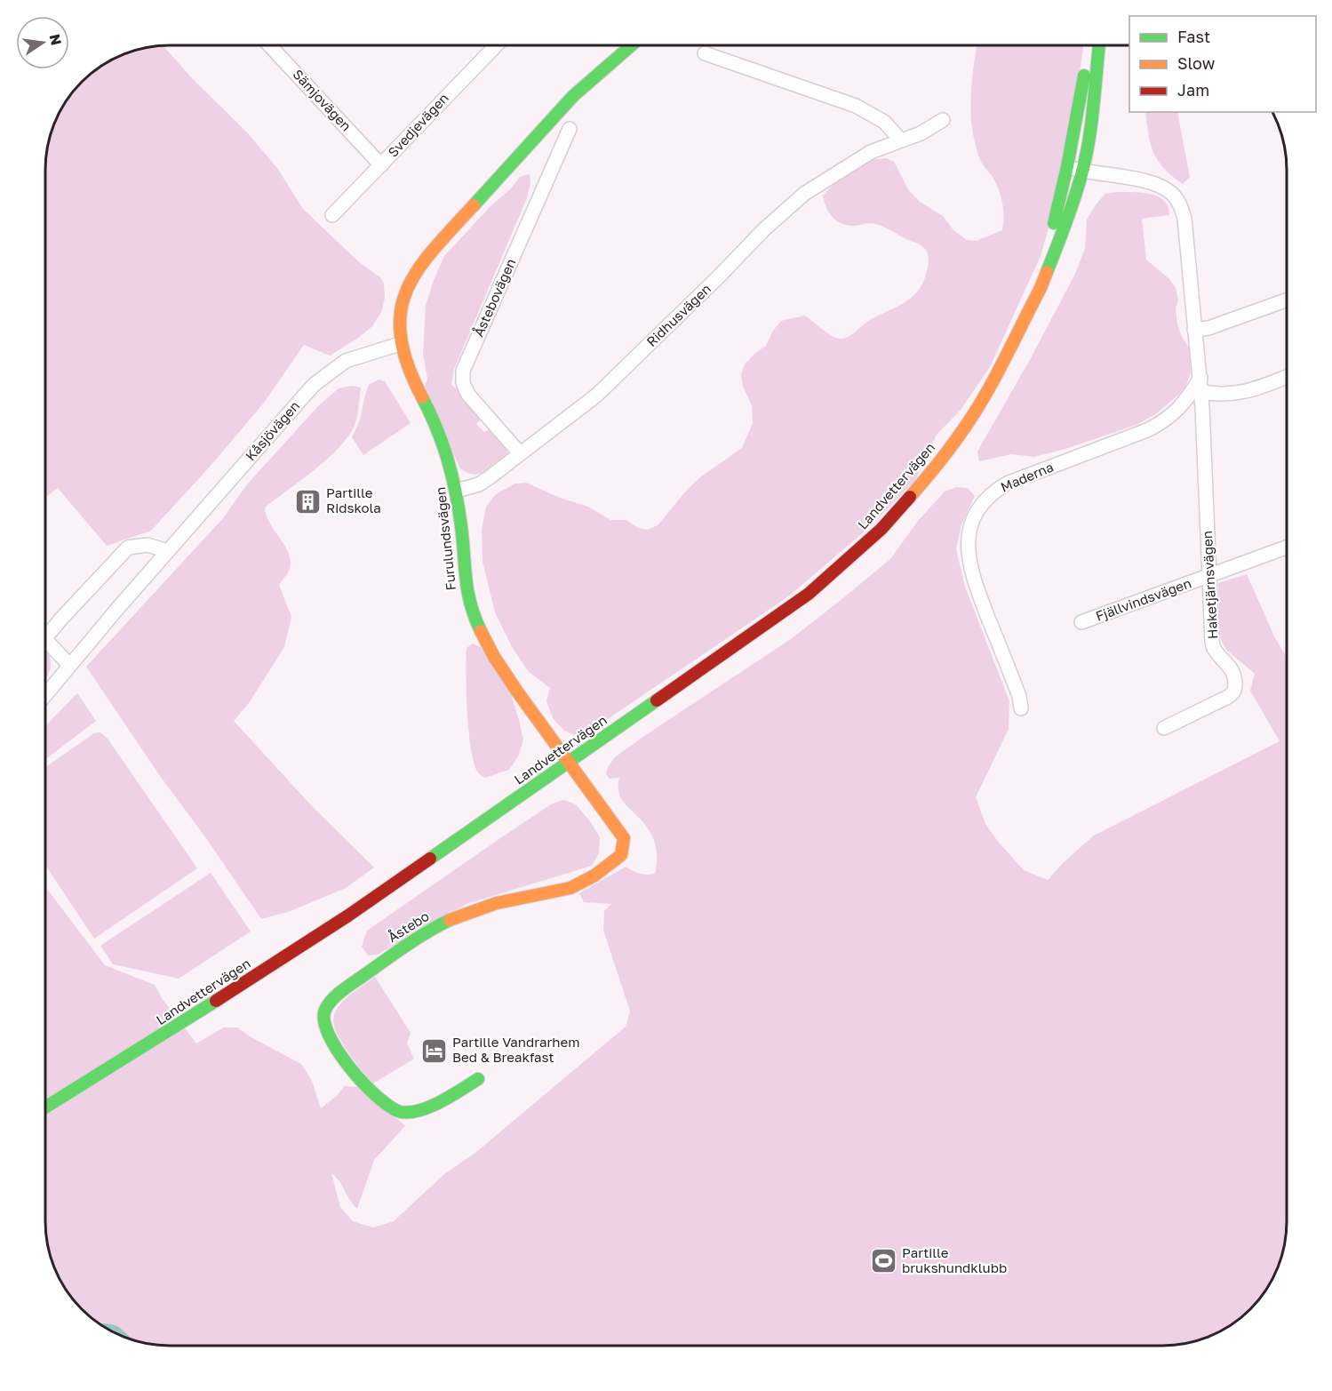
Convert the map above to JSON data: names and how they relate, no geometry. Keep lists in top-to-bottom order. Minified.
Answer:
{"streets":{"street":["Sämjovägen","Svedjevägen","Åstebovägen","Ridhusvägen","Kåsjövägen","Maderna","Landvettervägen","Furulundsvägen","Haketjärnsvägen","Fjällvindsvägen","Åstebo"]},"crossings":[["Sämjovägen","Svedjevägen"],["Åstebovägen","Ridhusvägen"],["Ridhusvägen","Furulundsvägen"],["Kåsjövägen","Furulundsvägen"],["Maderna","Haketjärnsvägen"],["Landvettervägen","Furulundsvägen"],["Landvettervägen","Haketjärnsvägen"],["Landvettervägen","Åstebo"],["Furulundsvägen","Åstebo"],["Haketjärnsvägen","Fjällvindsvägen"]],"places":{"building":["Partille Ridskola"],"hotel":["Partille Vandrarhem Bed & Breakfast"],"sports":["Partille brukshundklubb"]},"legend":["Fast","Slow","Jam"],"north":"right"}
